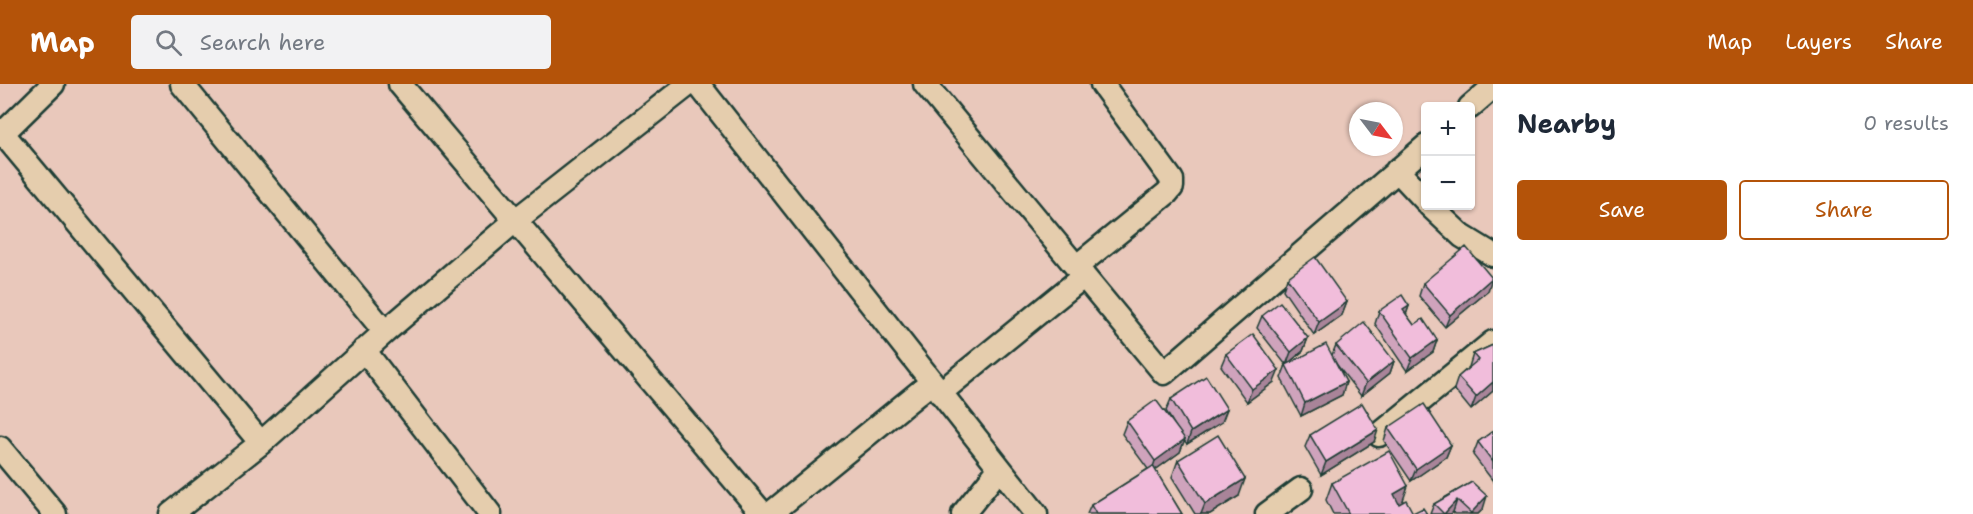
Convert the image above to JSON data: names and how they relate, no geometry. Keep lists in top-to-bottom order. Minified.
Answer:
{"north":"bottom right","page":{"header":"Map","search":"Search here","nav":["Map","Layers","Share"],"heading":["Nearby","0 results"],"map_buttons":["+","−"],"buttons":["Save","Share"]}}
